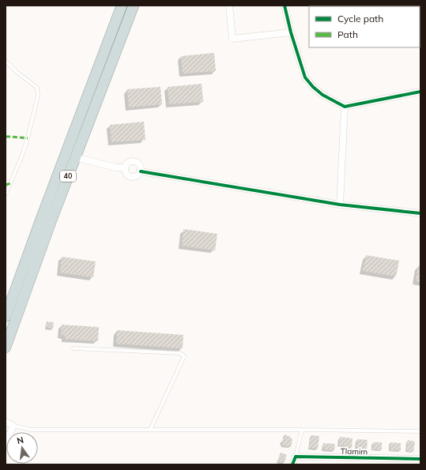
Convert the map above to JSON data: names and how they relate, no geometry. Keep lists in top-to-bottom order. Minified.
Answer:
{"streets":{"highway":["40"],"street":["Tlamim"]},"legend":["Cycle path","Path"],"north":"top"}
